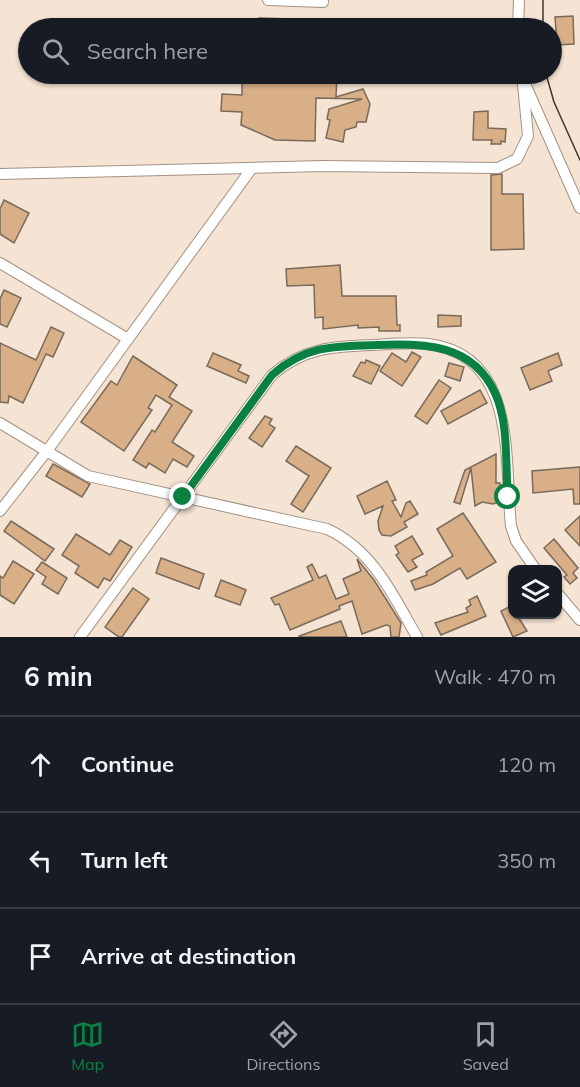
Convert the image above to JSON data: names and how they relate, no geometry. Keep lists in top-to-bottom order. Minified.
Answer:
{"page":{"search":"Search here","heading":["6 min","Walk · 470 m"],"list":[["Continue","120 m"],["Turn left","350 m"],"Arrive at destination"],"nav":["Map","Directions","Saved"]}}
